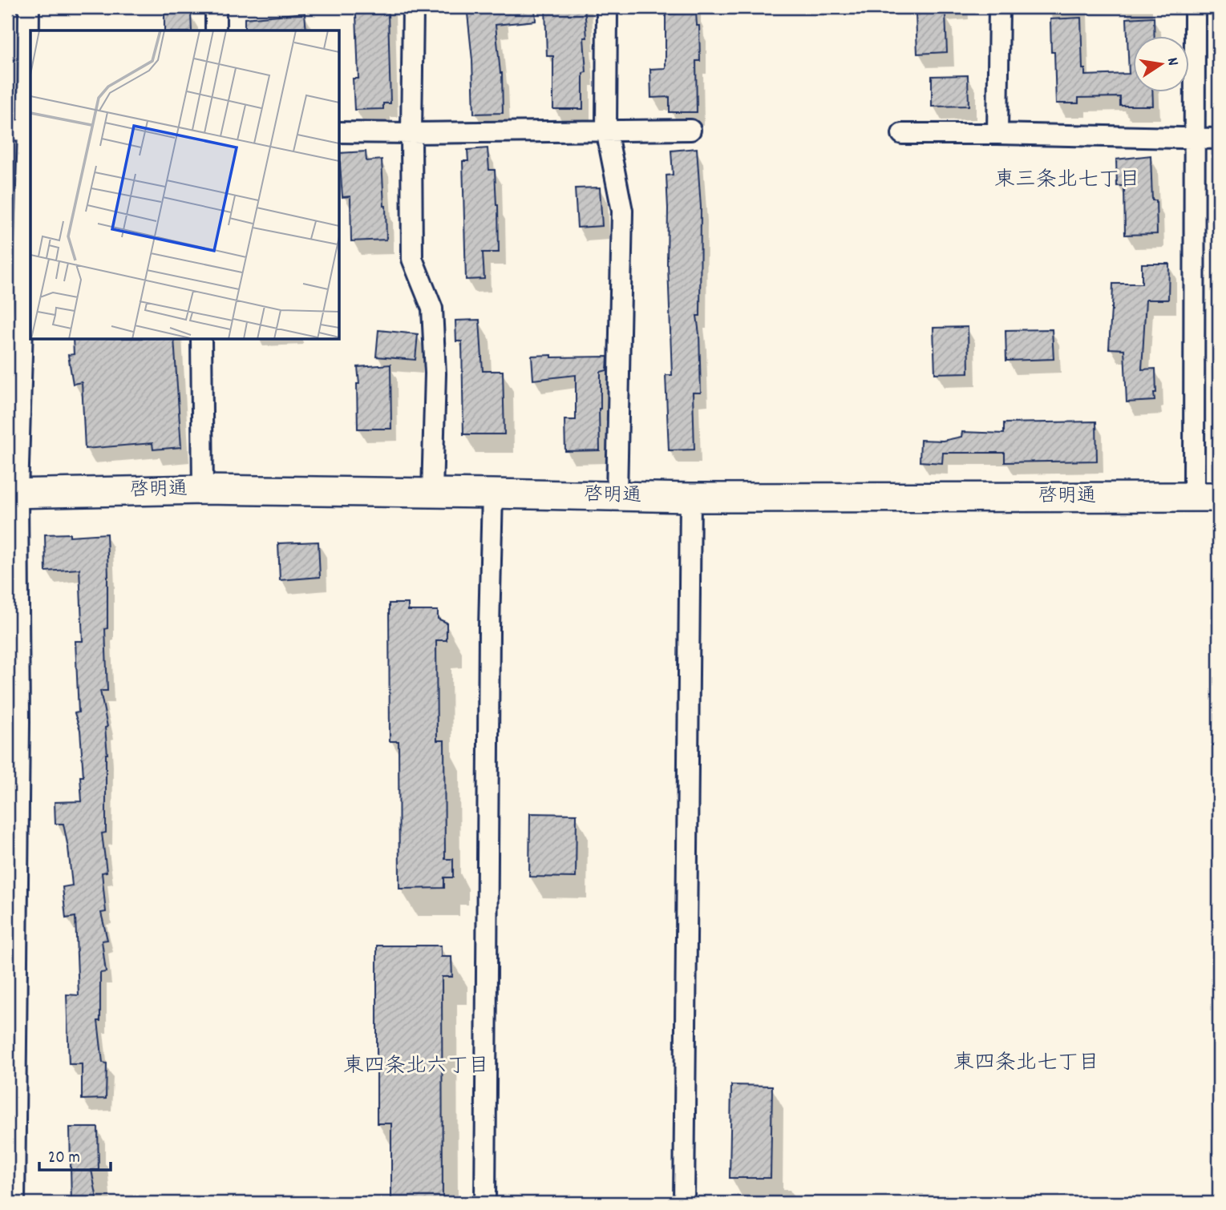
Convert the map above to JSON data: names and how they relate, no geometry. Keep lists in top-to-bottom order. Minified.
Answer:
{"streets":{"street":["啓明通"]},"districts":["東三条北七丁目","東四条北七丁目","東四条北六丁目"],"scale_bar":"20 m","north":"right"}
